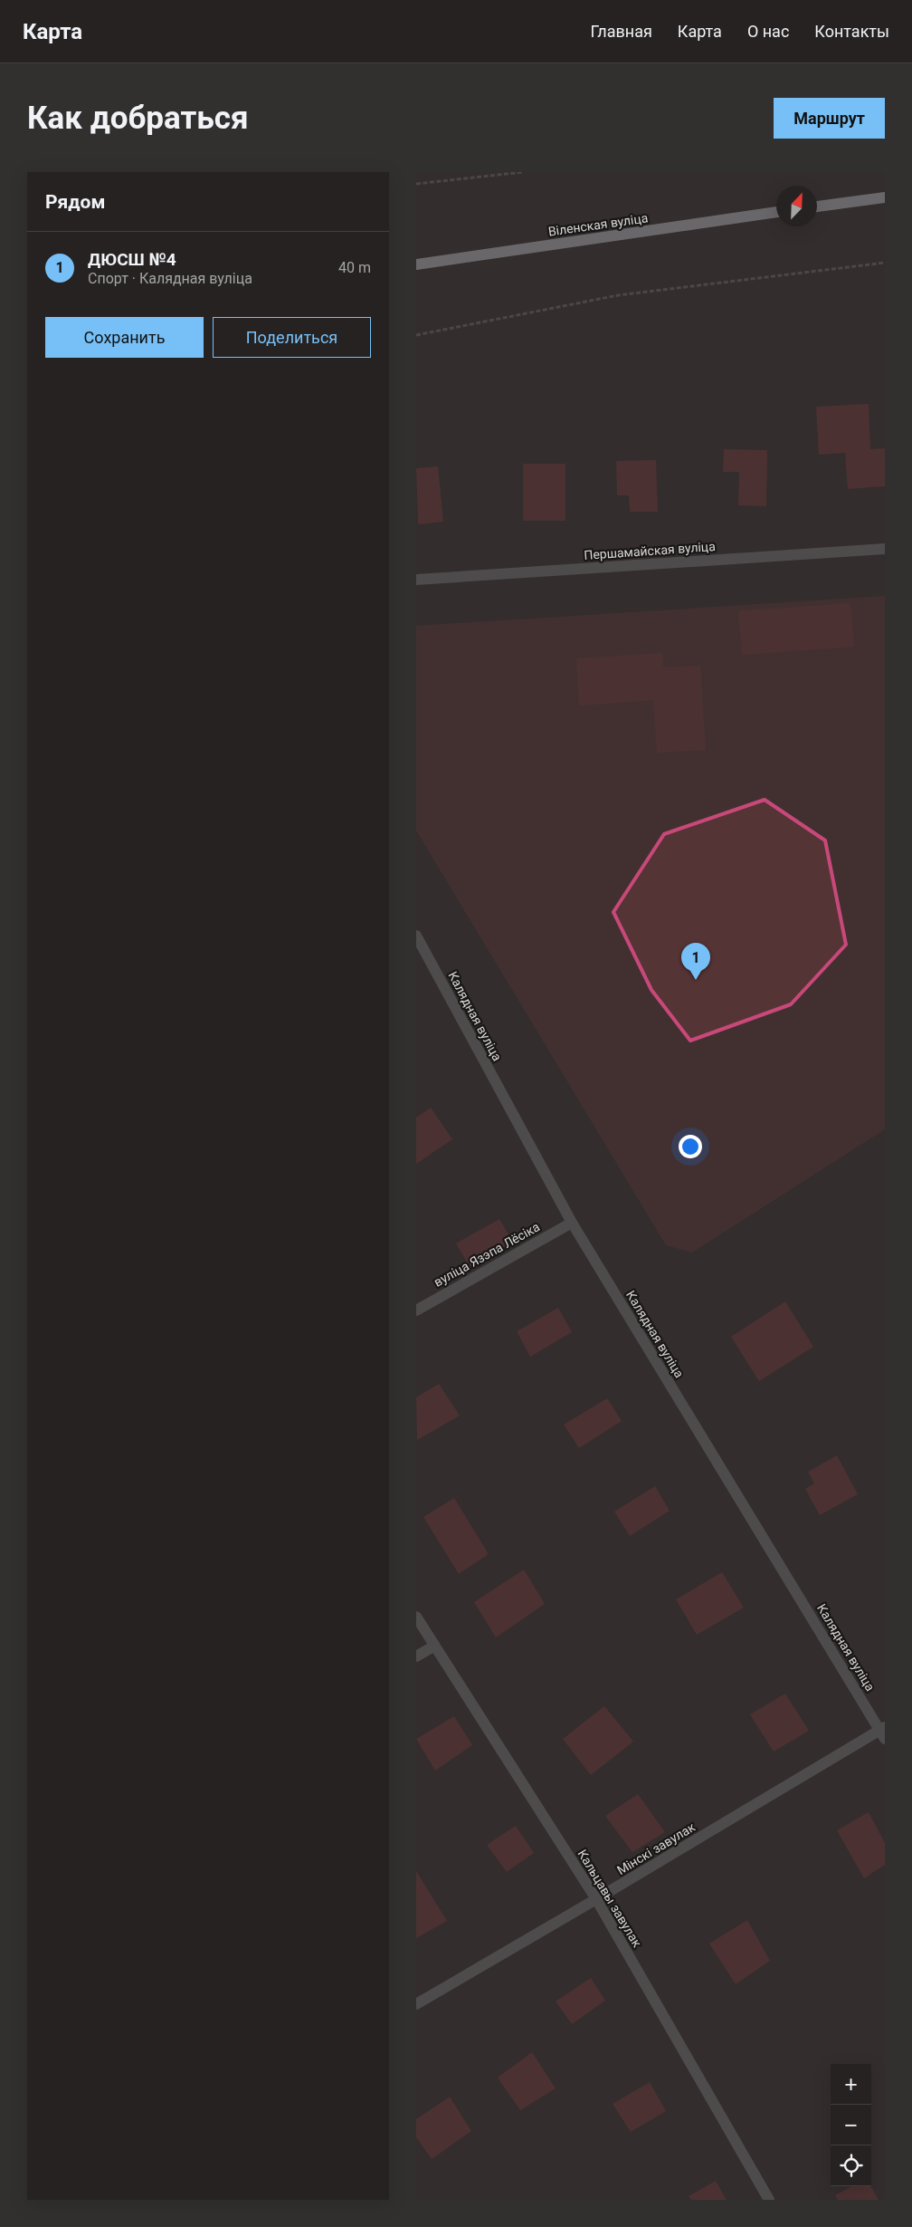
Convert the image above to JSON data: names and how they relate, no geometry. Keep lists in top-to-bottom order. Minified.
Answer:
{"streets":{"main road":["Віленская вуліца"],"street":["Першамайская вуліца","Калядная вуліца","вуліца Язэпа Лёсіка","Мінскі завулак","Кальцавы завулак"]},"crossings":[["Калядная вуліца","вуліца Язэпа Лёсіка"],["Калядная вуліца","Мінскі завулак"],["Мінскі завулак","Кальцавы завулак"]],"north":"top right","page":{"header":"Карта","nav":["Главная","Карта","О нас","Контакты"],"buttons":["Маршрут",["Сохранить","Поделиться"]],"title":"Как добраться","heading":"Рядом","list":[{"mark":"1","name":"ДЮСШ №4","note":"Спорт · Калядная вуліца","value":"40 m"}],"pins":"1","map_buttons":["+","−"]}}
